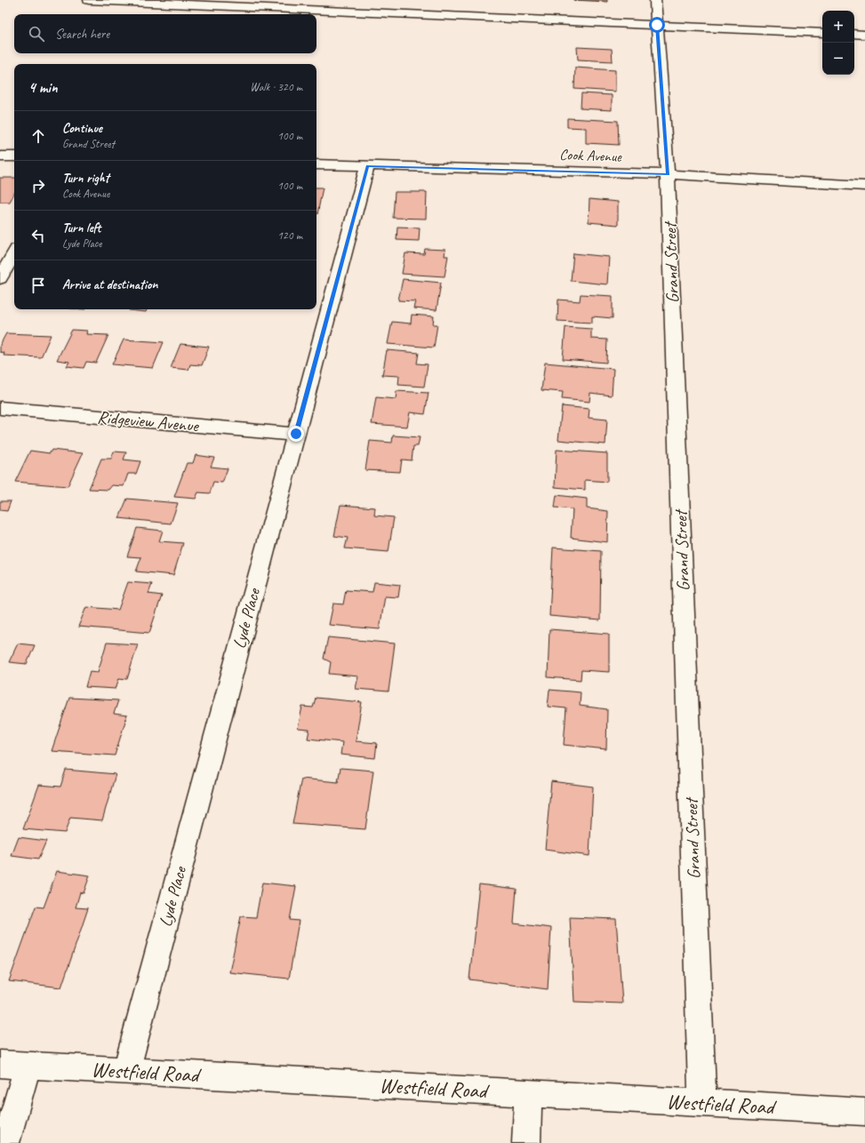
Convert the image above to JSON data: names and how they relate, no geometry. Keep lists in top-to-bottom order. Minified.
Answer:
{"streets":{"street":["Cook Avenue","Grand Street","Ridgeview Avenue","Lyde Place","Westfield Road"]},"crossings":[["Cook Avenue","Grand Street"],["Cook Avenue","Lyde Place"],["Grand Street","Westfield Road"],["Ridgeview Avenue","Lyde Place"],["Lyde Place","Westfield Road"]],"page":{"map_buttons":["+","−"],"search":"Search here","heading":["4 min","Walk · 320 m"],"list":[["Continue","Grand Street","100 m"],["Turn right","Cook Avenue","100 m"],["Turn left","Lyde Place","120 m"],"Arrive at destination"]}}
